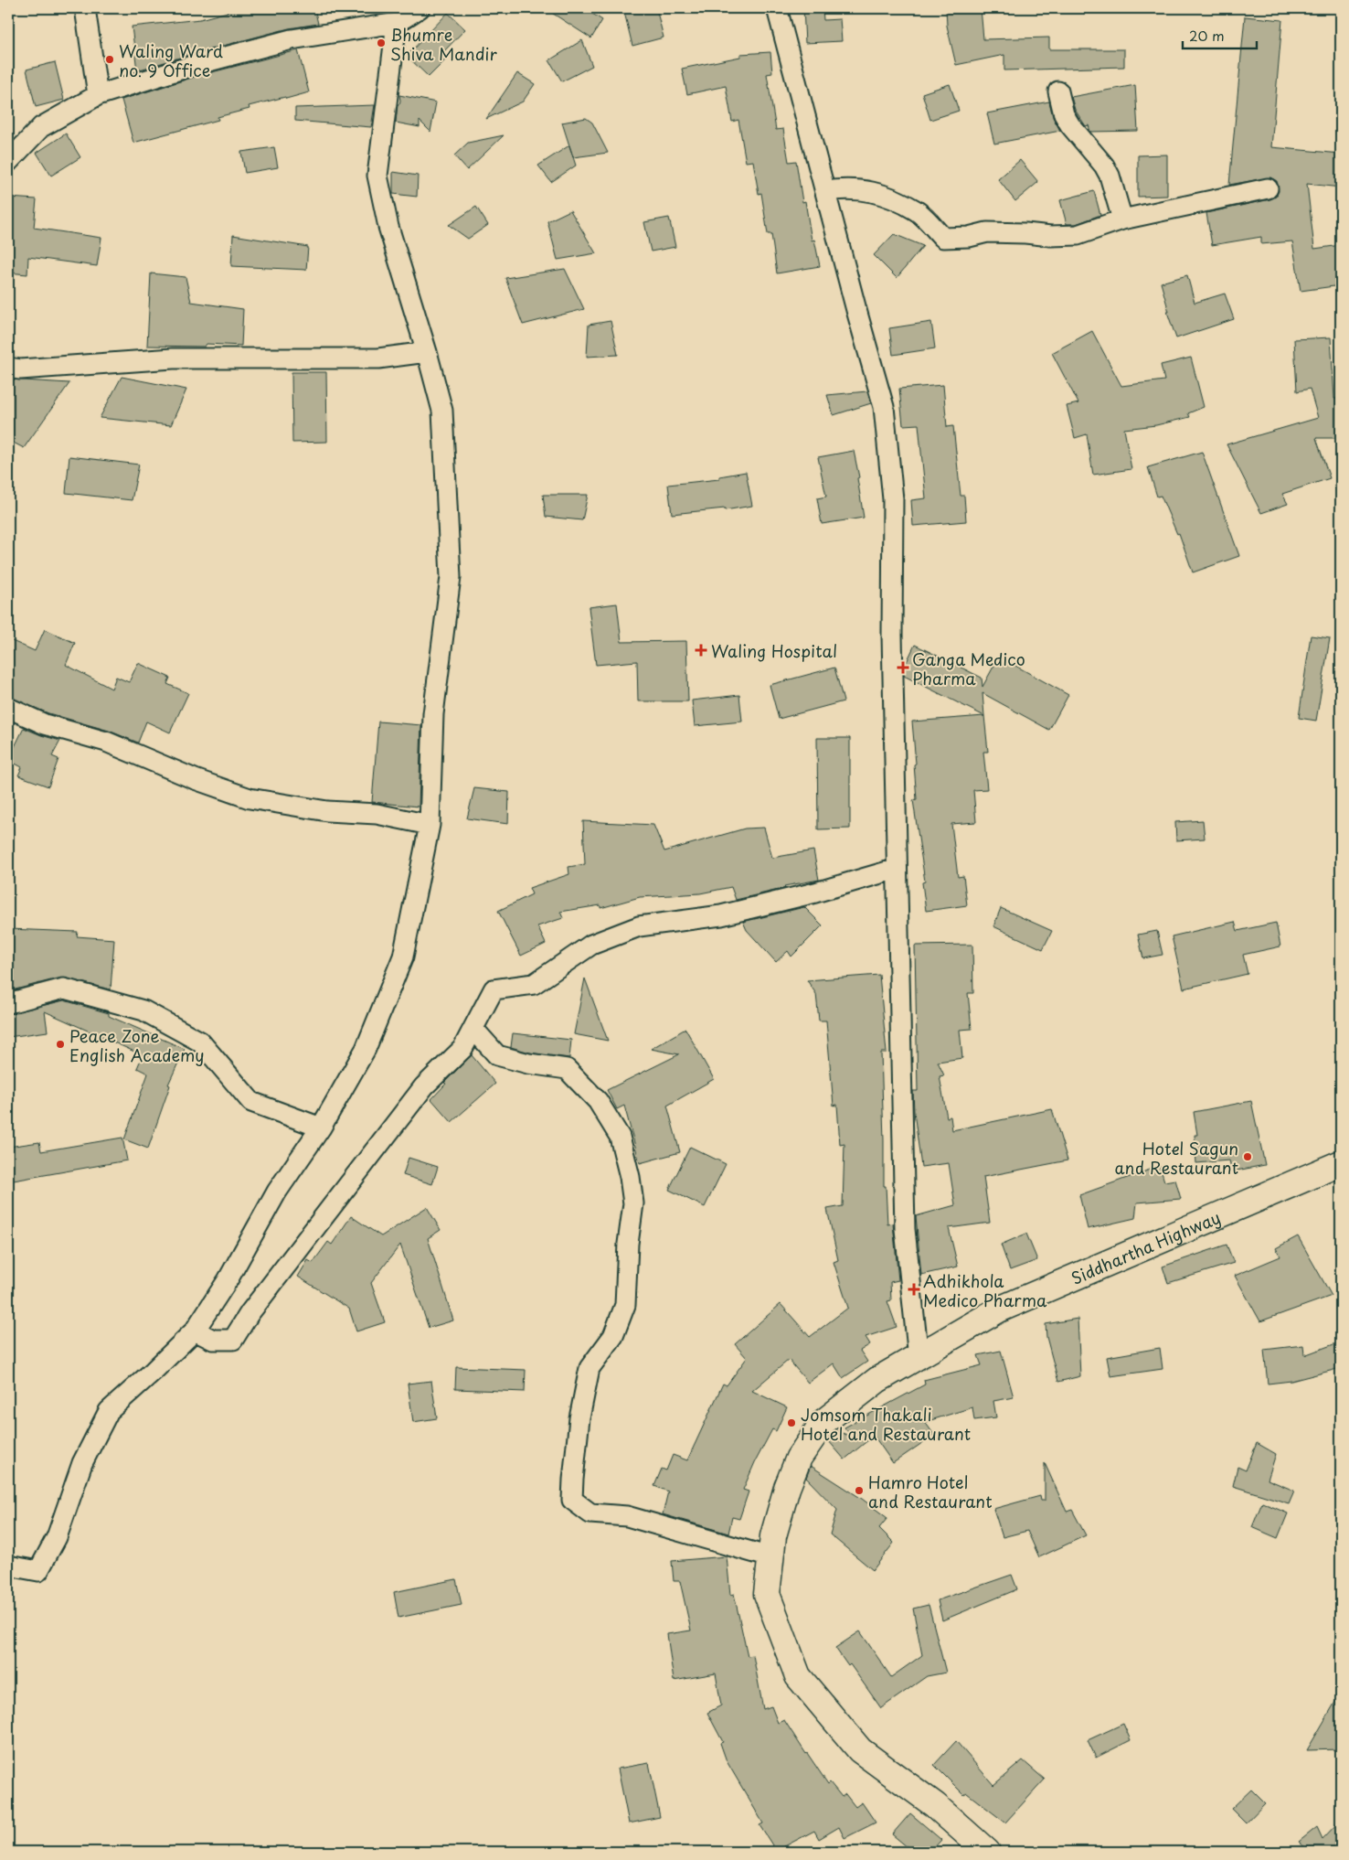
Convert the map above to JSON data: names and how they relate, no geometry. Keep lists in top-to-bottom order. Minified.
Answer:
{"streets":{"highway":["Siddhartha Highway"]},"places":{"other":["Bhumre Shiva Mandir","Waling Ward no. 9 Office","Peace Zone English Academy","Hotel Sagun and Restaurant","Jomsom Thakali Hotel and Restaurant","Hamro Hotel and Restaurant"],"health":["Waling Hospital","Ganga Medico Pharma","Adhikhola Medico Pharma"]},"scale_bar":"20 m"}
